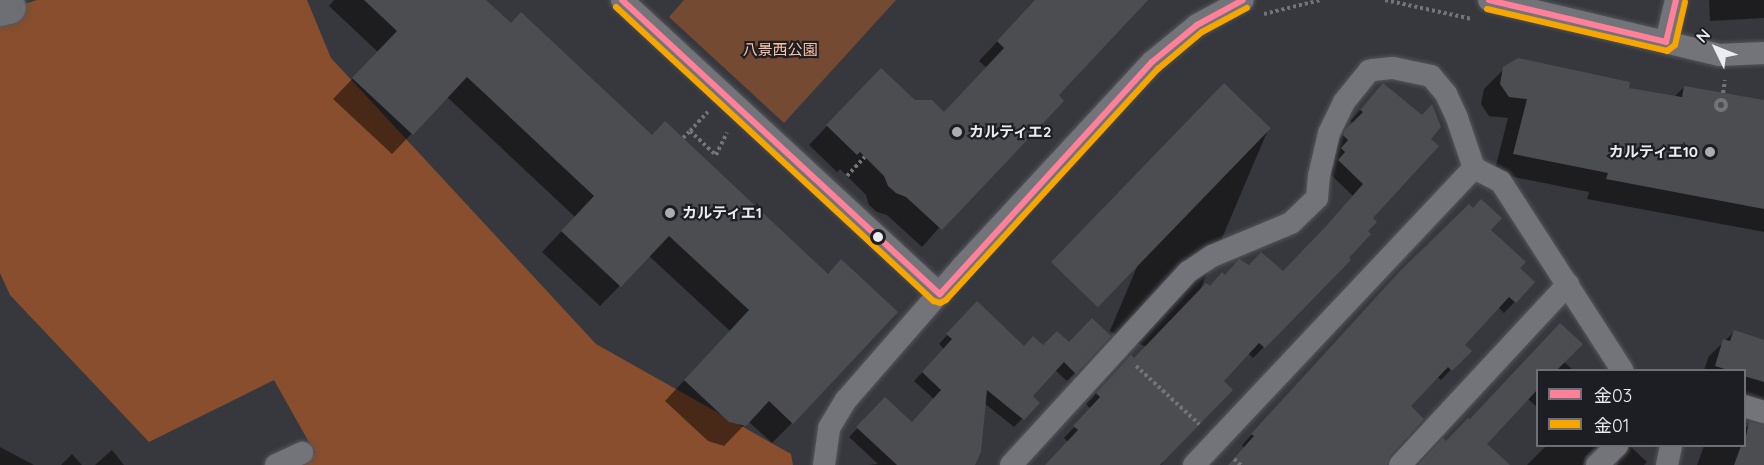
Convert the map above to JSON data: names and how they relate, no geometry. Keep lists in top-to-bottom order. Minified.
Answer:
{"parks":["八景西公園"],"places":["カルティエ2","カルティエ10","カルティエ1"],"lines":["transit line 金03","transit line 金01"],"legend":["金03","金01"],"north":"top left"}
